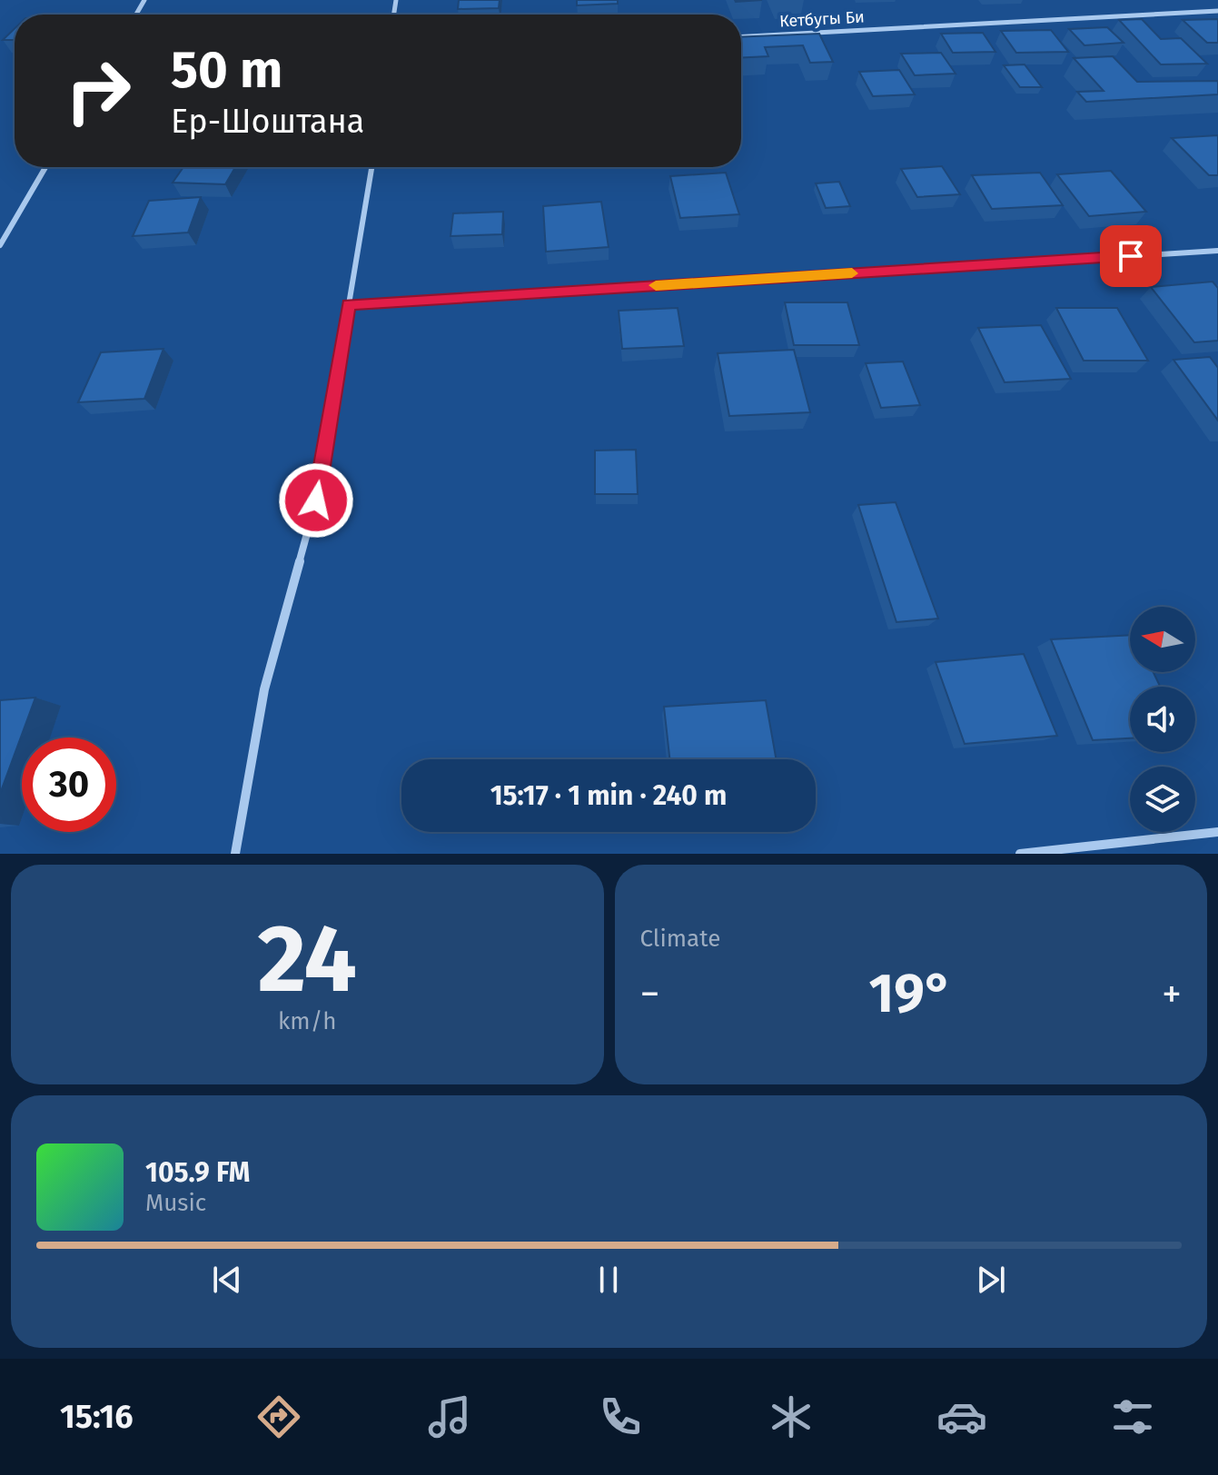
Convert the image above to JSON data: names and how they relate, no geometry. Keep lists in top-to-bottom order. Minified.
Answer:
{"streets":{"street":["Кетбугы Би"]},"north":"left","page":{"turn":["50 m","Ер-Шоштана"],"limit":"30","trip":"15:17 · 1 min · 240 m","tile":[["24","km/h"],"Climate"],"heat":["−","19°","+"],"song":["105.9 FM","Music"],"tabs":"15:16"}}
